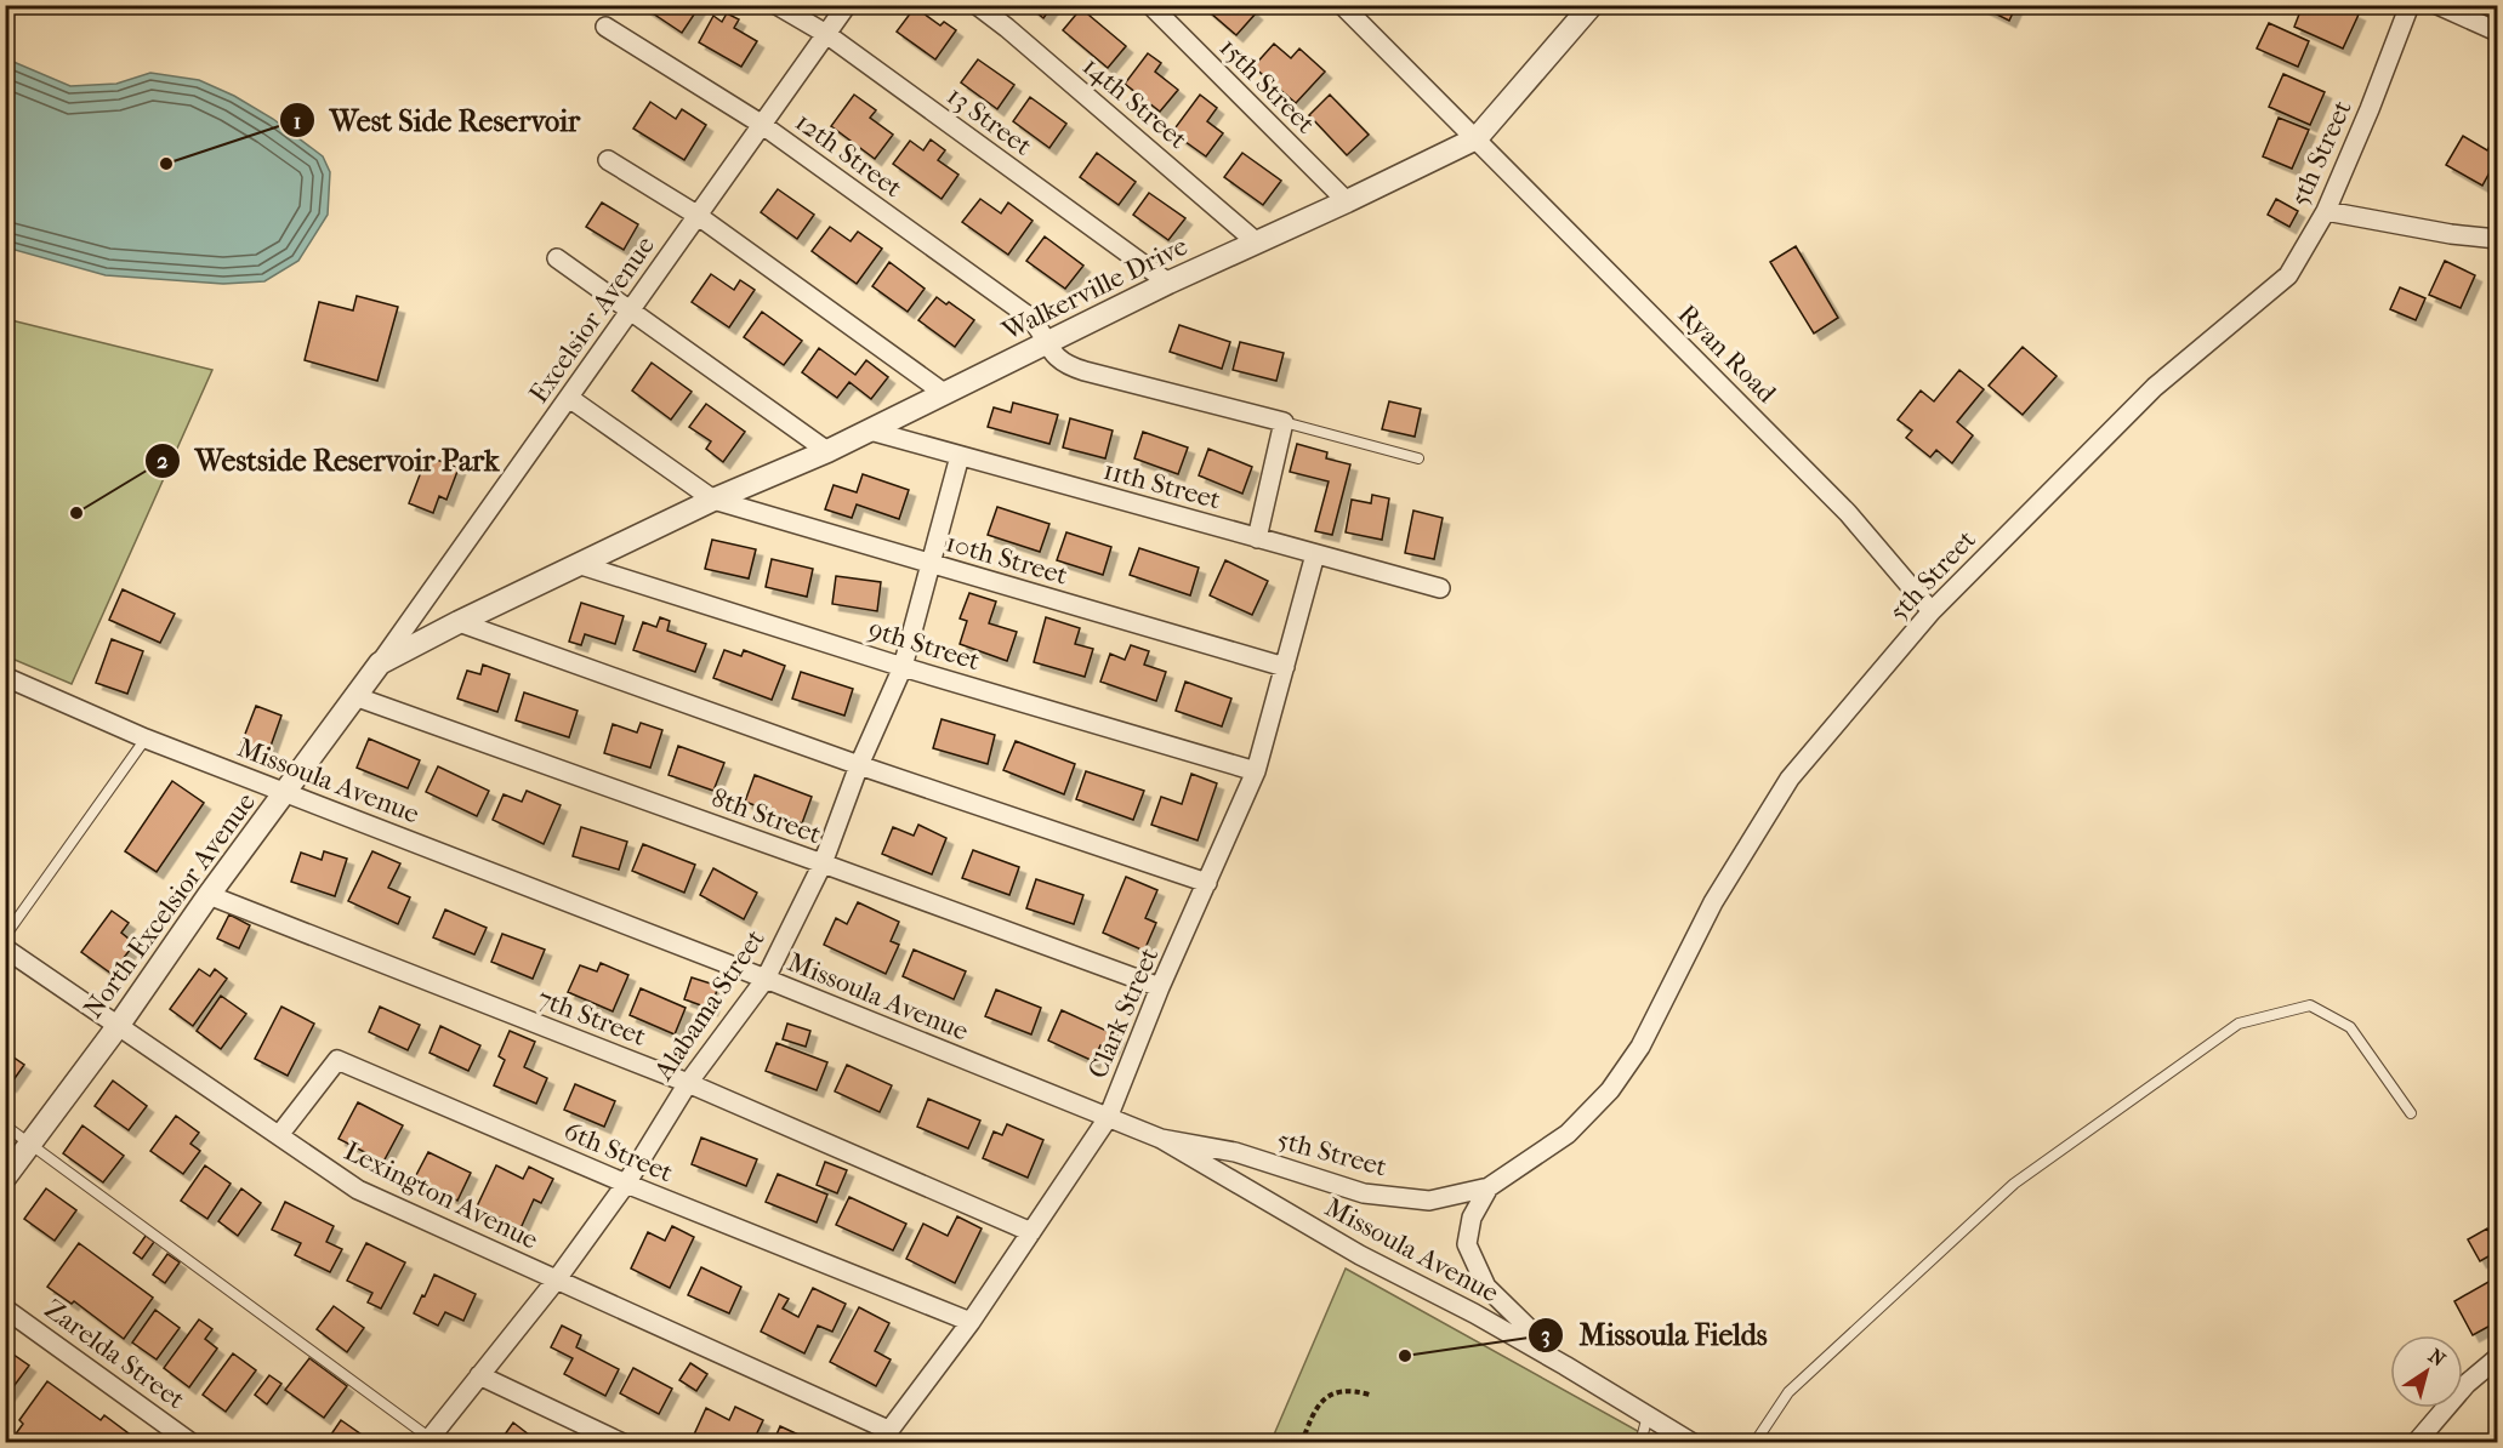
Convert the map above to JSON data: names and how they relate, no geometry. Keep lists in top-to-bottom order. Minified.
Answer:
{"streets":{"street":["15th Street","14th Street","13 Street","5th Street","12th Street","Walkerville Drive","Excelsior Avenue","Ryan Road","11th Street","10th Street","9th Street","Missoula Avenue","8th Street","North Excelsior Avenue","Alabama Street","Clark Street","7th Street","6th Street","Lexington Avenue","Zarelda Street"]},"crossings":[["15th Street","Walkerville Drive"],["14th Street","Walkerville Drive"],["13 Street","Walkerville Drive"],["13 Street","Excelsior Avenue"],["5th Street","Ryan Road"],["5th Street","Missoula Avenue"],["12th Street","Walkerville Drive"],["12th Street","Excelsior Avenue"],["Walkerville Drive","Excelsior Avenue"],["Walkerville Drive","Ryan Road"],["Walkerville Drive","11th Street"],["Walkerville Drive","10th Street"],["Walkerville Drive","9th Street"],["Walkerville Drive","North Excelsior Avenue"],["Excelsior Avenue","10th Street"],["Excelsior Avenue","North Excelsior Avenue"],["11th Street","Alabama Street"],["11th Street","Clark Street"],["10th Street","Alabama Street"],["10th Street","Clark Street"],["9th Street","Alabama Street"],["9th Street","Clark Street"],["Missoula Avenue","North Excelsior Avenue"],["Missoula Avenue","Alabama Street"],["Missoula Avenue","Clark Street"],["8th Street","North Excelsior Avenue"],["8th Street","Alabama Street"],["8th Street","Clark Street"],["North Excelsior Avenue","7th Street"],["North Excelsior Avenue","Lexington Avenue"],["Alabama Street","7th Street"],["Alabama Street","6th Street"],["Alabama Street","Lexington Avenue"],["Clark Street","7th Street"],["Clark Street","6th Street"],["Clark Street","Lexington Avenue"],["6th Street","Lexington Avenue"]],"places":["West Side Reservoir","Westside Reservoir Park","Missoula Fields"],"north":"top right"}
